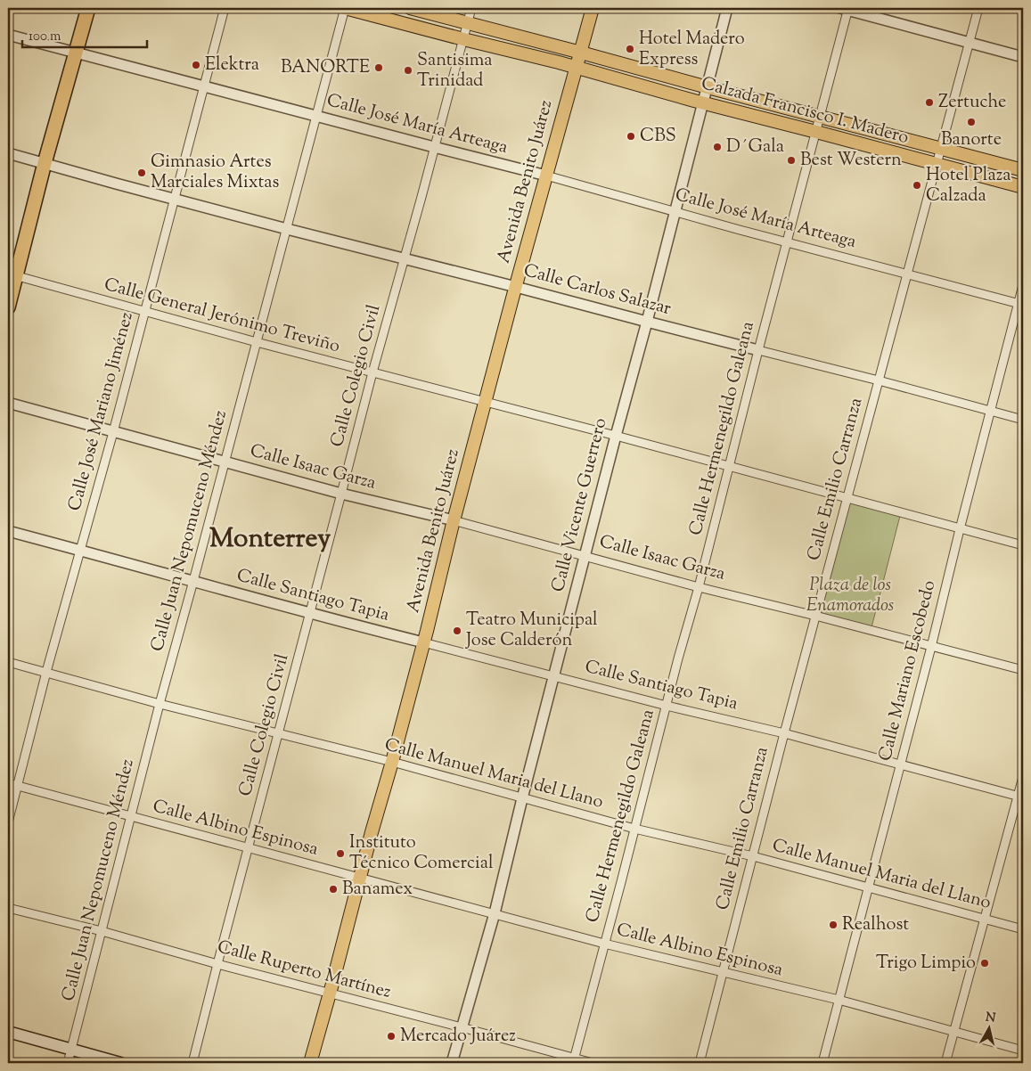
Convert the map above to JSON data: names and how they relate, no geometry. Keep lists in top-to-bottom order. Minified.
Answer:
{"streets":{"main road":["Calzada Francisco I. Madero","Avenida Benito Juárez"],"street":["Calle José María Arteaga","Calle Carlos Salazar","Calle General Jerónimo Treviño","Calle Colegio Civil","Calle José Mariano Jiménez","Calle Hermenegildo Galeana","Calle Isaac Garza","Calle Emilio Carranza","Calle Vicente Guerrero","Calle Juan Nepomuceno Méndez","Calle Santiago Tapia","Calle Mariano Escobedo","Calle Manuel Maria del Llano","Calle Albino Espinosa","Calle Ruperto Martínez"]},"crossings":[["Calzada Francisco I. Madero","Avenida Benito Juárez"],["Calzada Francisco I. Madero","Calle Colegio Civil"],["Calzada Francisco I. Madero","Calle Hermenegildo Galeana"],["Calzada Francisco I. Madero","Calle Emilio Carranza"],["Calzada Francisco I. Madero","Calle Vicente Guerrero"],["Calzada Francisco I. Madero","Calle Juan Nepomuceno Méndez"],["Calle José María Arteaga","Avenida Benito Juárez"],["Calle José María Arteaga","Calle Colegio Civil"],["Calle José María Arteaga","Calle José Mariano Jiménez"],["Calle José María Arteaga","Calle Hermenegildo Galeana"],["Calle José María Arteaga","Calle Emilio Carranza"],["Calle José María Arteaga","Calle Vicente Guerrero"],["Calle José María Arteaga","Calle Juan Nepomuceno Méndez"],["Calle José María Arteaga","Calle Mariano Escobedo"],["Avenida Benito Juárez","Calle Carlos Salazar"],["Avenida Benito Juárez","Calle General Jerónimo Treviño"],["Avenida Benito Juárez","Calle Isaac Garza"],["Avenida Benito Juárez","Calle Santiago Tapia"],["Avenida Benito Juárez","Calle Manuel Maria del Llano"],["Avenida Benito Juárez","Calle Albino Espinosa"],["Avenida Benito Juárez","Calle Ruperto Martínez"],["Calle Carlos Salazar","Calle Colegio Civil"],["Calle Carlos Salazar","Calle José Mariano Jiménez"],["Calle Carlos Salazar","Calle Hermenegildo Galeana"],["Calle Carlos Salazar","Calle Emilio Carranza"],["Calle Carlos Salazar","Calle Vicente Guerrero"],["Calle Carlos Salazar","Calle Juan Nepomuceno Méndez"],["Calle Carlos Salazar","Calle Mariano Escobedo"],["Calle General Jerónimo Treviño","Calle Colegio Civil"],["Calle General Jerónimo Treviño","Calle José Mariano Jiménez"],["Calle General Jerónimo Treviño","Calle Hermenegildo Galeana"],["Calle General Jerónimo Treviño","Calle Emilio Carranza"],["Calle General Jerónimo Treviño","Calle Vicente Guerrero"],["Calle General Jerónimo Treviño","Calle Juan Nepomuceno Méndez"],["Calle General Jerónimo Treviño","Calle Mariano Escobedo"],["Calle Colegio Civil","Calle Isaac Garza"],["Calle Colegio Civil","Calle Santiago Tapia"],["Calle Colegio Civil","Calle Manuel Maria del Llano"],["Calle Colegio Civil","Calle Albino Espinosa"],["Calle Colegio Civil","Calle Ruperto Martínez"],["Calle José Mariano Jiménez","Calle Isaac Garza"],["Calle José Mariano Jiménez","Calle Santiago Tapia"],["Calle José Mariano Jiménez","Calle Manuel Maria del Llano"],["Calle José Mariano Jiménez","Calle Albino Espinosa"],["Calle Hermenegildo Galeana","Calle Isaac Garza"],["Calle Hermenegildo Galeana","Calle Santiago Tapia"],["Calle Hermenegildo Galeana","Calle Manuel Maria del Llano"],["Calle Hermenegildo Galeana","Calle Albino Espinosa"],["Calle Hermenegildo Galeana","Calle Ruperto Martínez"],["Calle Isaac Garza","Calle Emilio Carranza"],["Calle Isaac Garza","Calle Vicente Guerrero"],["Calle Isaac Garza","Calle Juan Nepomuceno Méndez"],["Calle Isaac Garza","Calle Mariano Escobedo"],["Calle Emilio Carranza","Calle Santiago Tapia"],["Calle Emilio Carranza","Calle Manuel Maria del Llano"],["Calle Emilio Carranza","Calle Albino Espinosa"],["Calle Vicente Guerrero","Calle Santiago Tapia"],["Calle Vicente Guerrero","Calle Manuel Maria del Llano"],["Calle Vicente Guerrero","Calle Albino Espinosa"],["Calle Vicente Guerrero","Calle Ruperto Martínez"],["Calle Juan Nepomuceno Méndez","Calle Santiago Tapia"],["Calle Juan Nepomuceno Méndez","Calle Manuel Maria del Llano"],["Calle Juan Nepomuceno Méndez","Calle Albino Espinosa"],["Calle Juan Nepomuceno Méndez","Calle Ruperto Martínez"],["Calle Santiago Tapia","Calle Mariano Escobedo"],["Calle Mariano Escobedo","Calle Manuel Maria del Llano"],["Calle Mariano Escobedo","Calle Albino Espinosa"]],"districts":["Monterrey"],"parks":["Plaza de los Enamorados"],"places":["Hotel Madero Express","Elektra","BANORTE","Santisima Trinidad","Zertuche","Banorte","CBS","D´Gala","Best Western","Gimnasio Artes Marciales Mixtas","Hotel Plaza Calzada","Teatro Municipal Jose Calderón","Instituto Técnico Comercial","Banamex","Realhost","Trigo Limpio","Mercado Juárez"],"scale_bar":"100 m","north":"top"}
